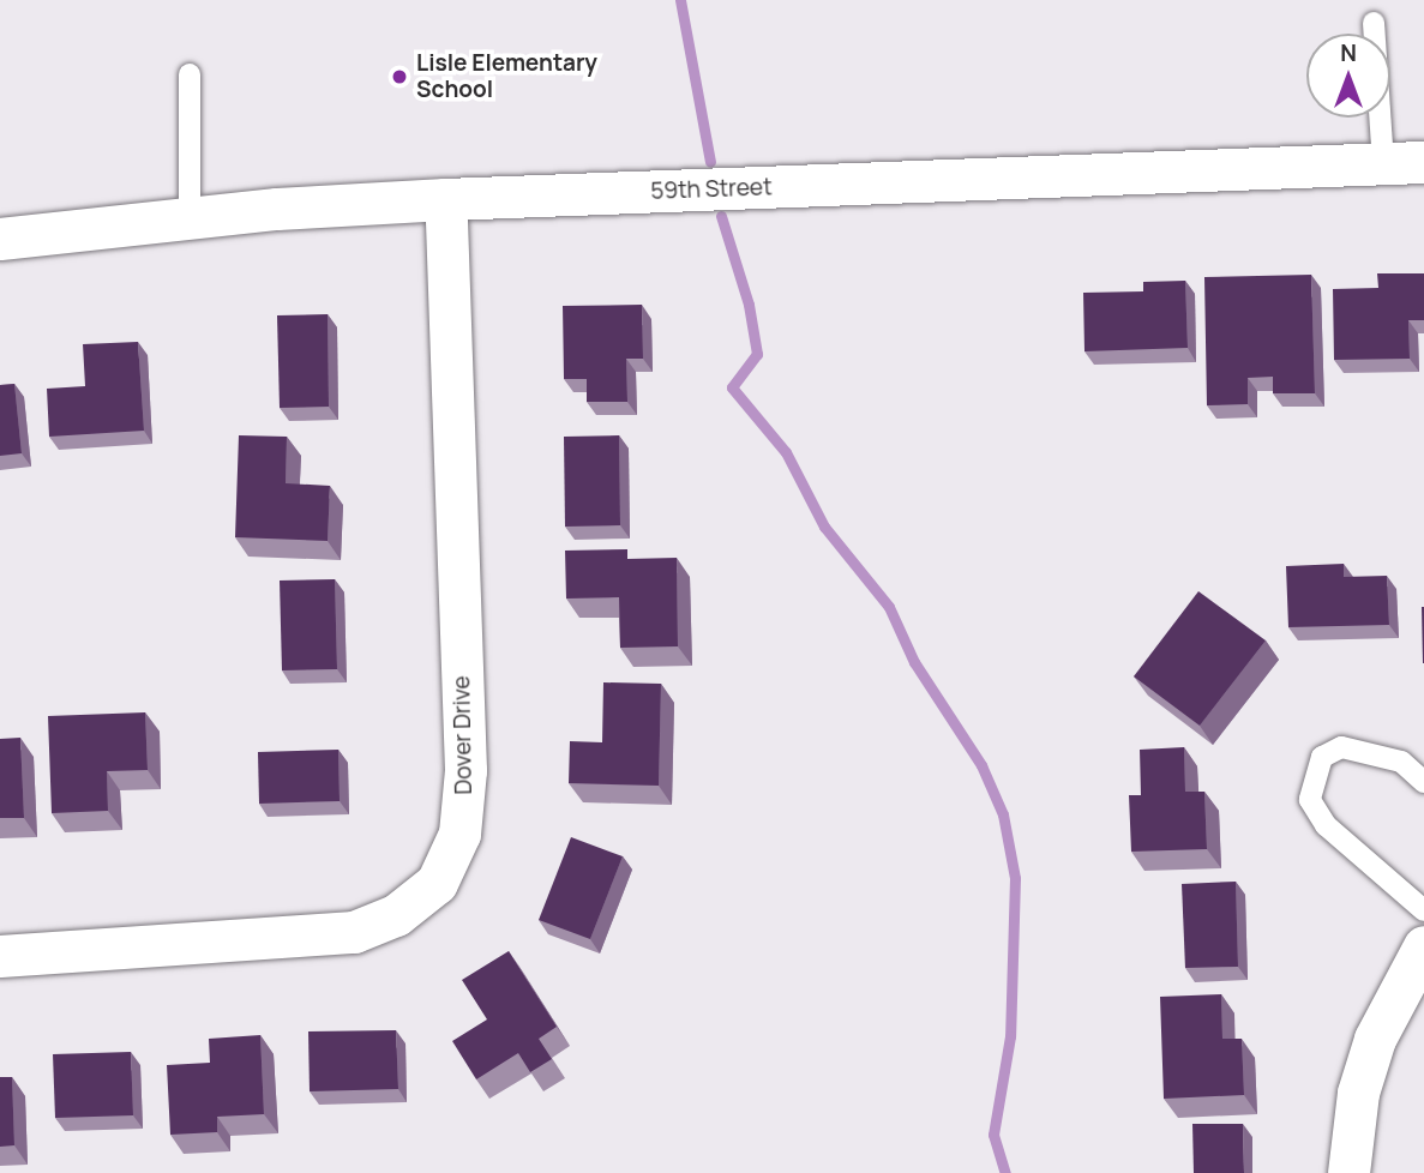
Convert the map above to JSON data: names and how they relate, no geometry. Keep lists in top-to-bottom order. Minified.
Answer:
{"streets":{"street":["59th Street","Dover Drive"]},"crossings":[["59th Street","Dover Drive"]],"places":["Lisle Elementary School"],"north":"top"}
